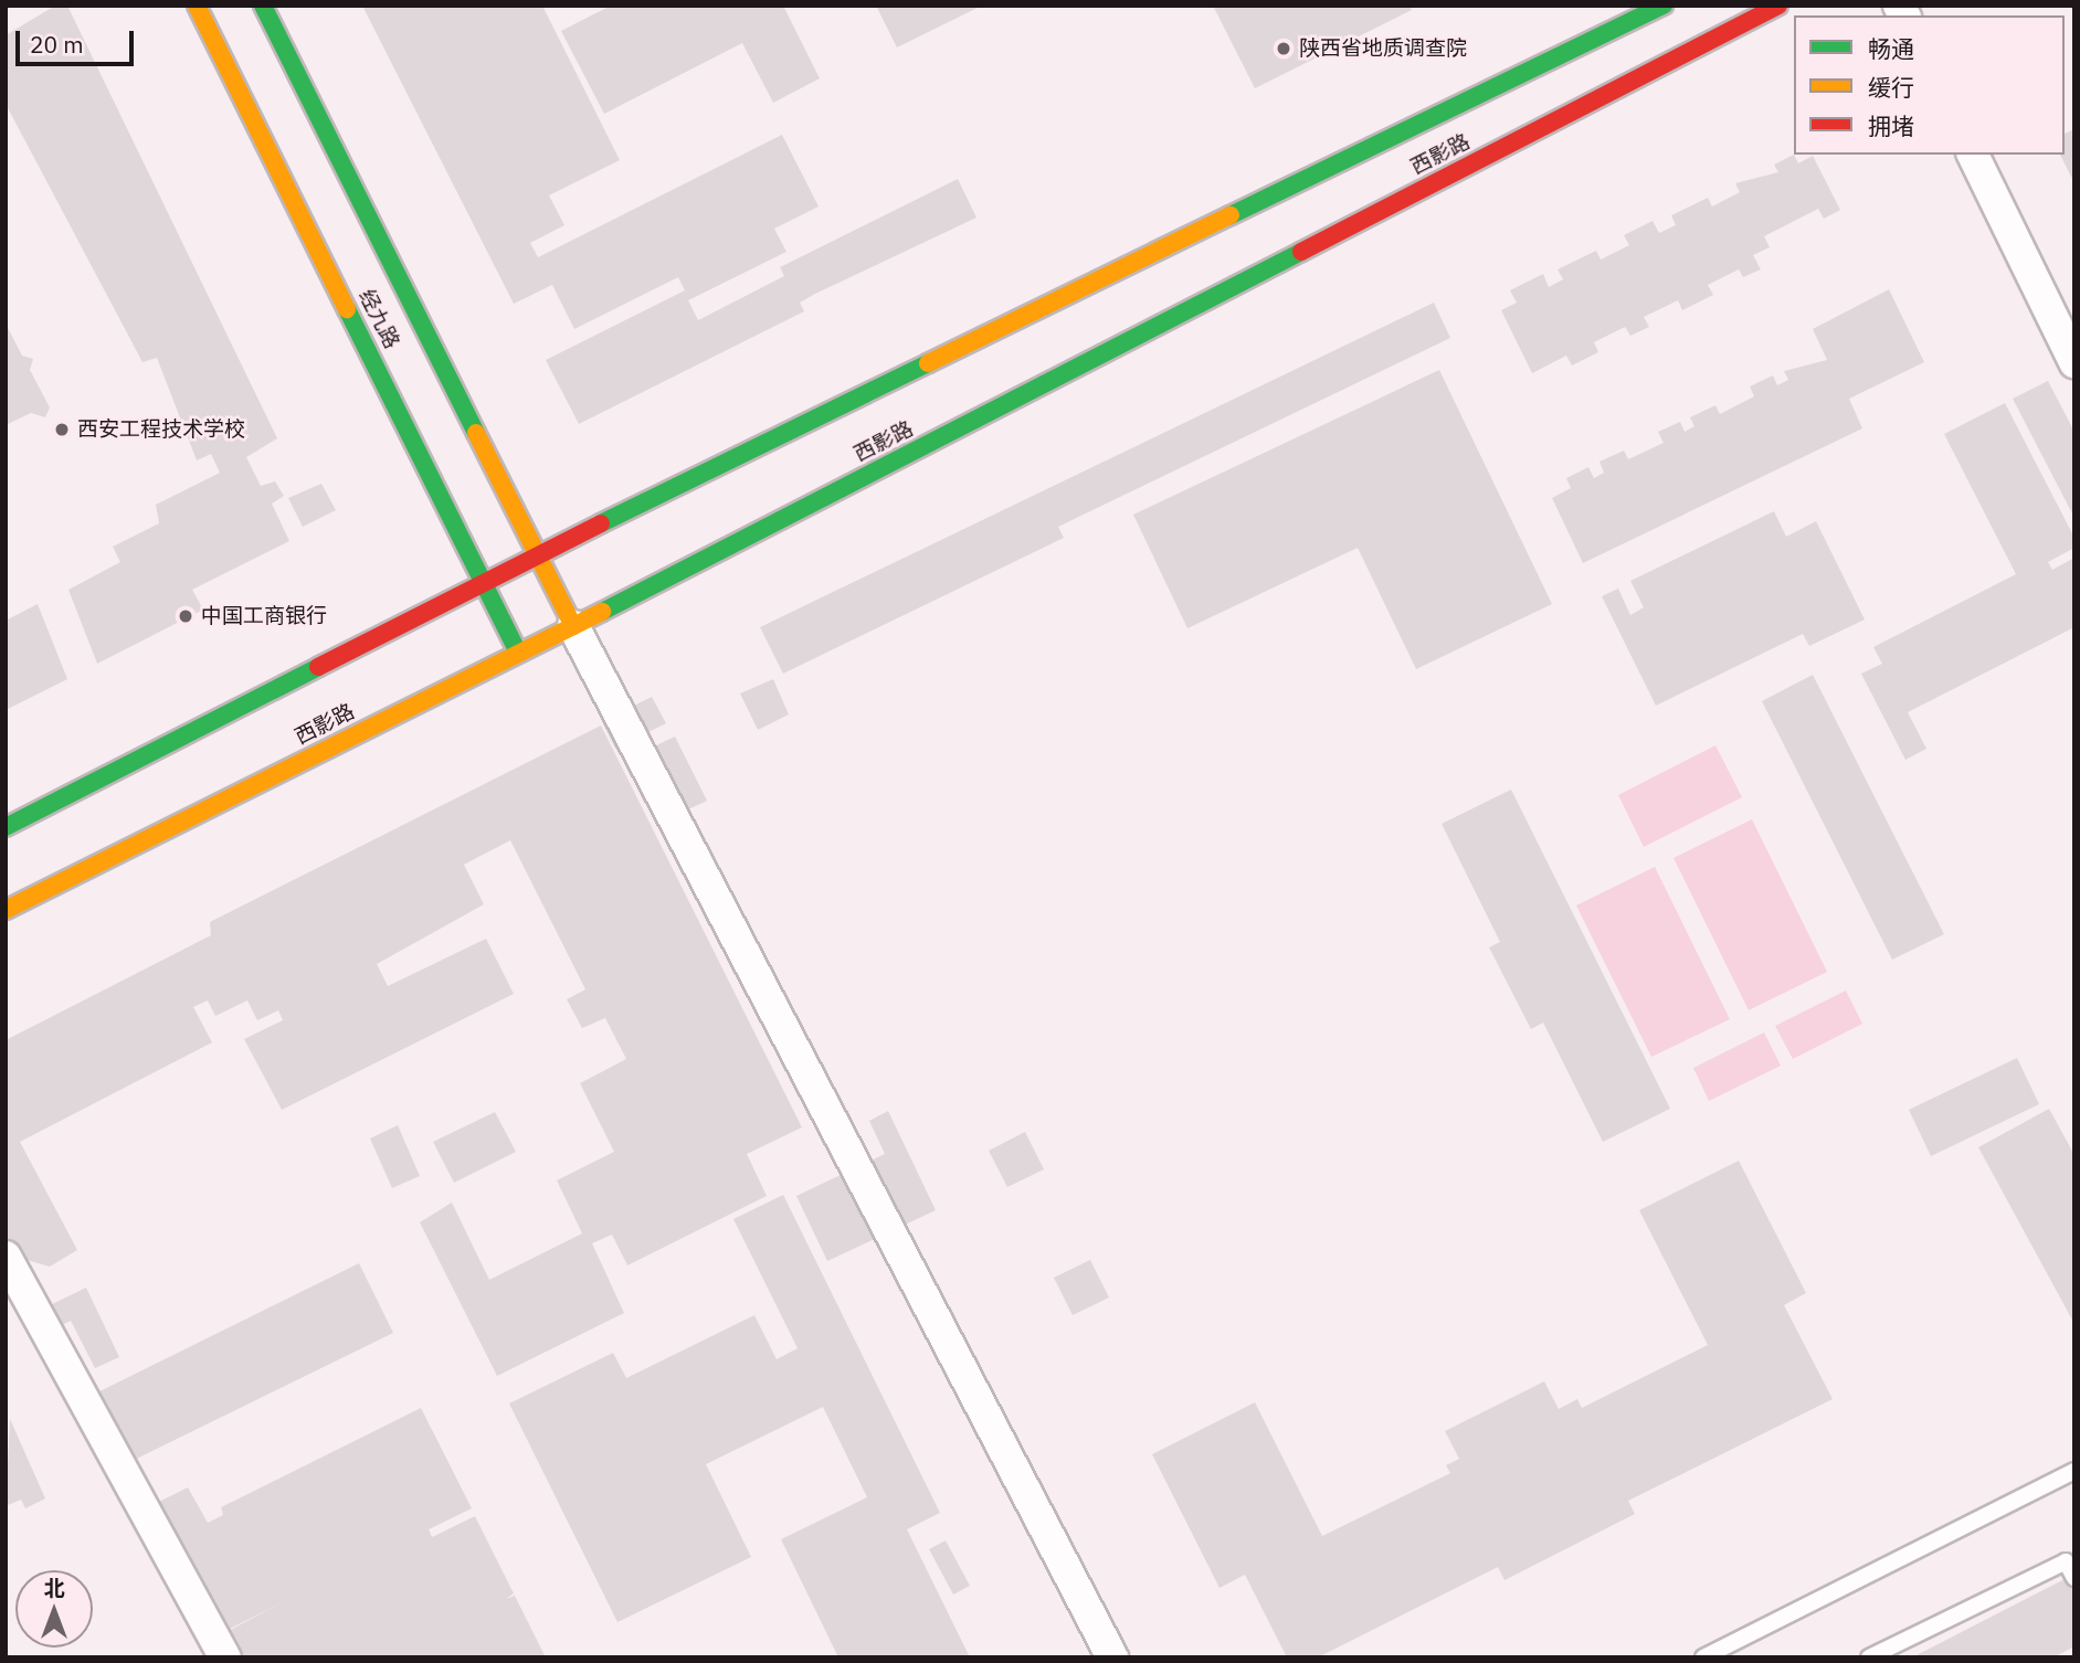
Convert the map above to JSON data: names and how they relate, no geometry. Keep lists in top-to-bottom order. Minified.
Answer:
{"streets":{"main road":["西影路","经九路"]},"crossings":[["西影路","经九路"]],"places":["陕西省地质调查院","西安工程技术学校","中国工商银行"],"legend":["畅通","缓行","拥堵"],"scale_bar":"20 m","north":"top"}
